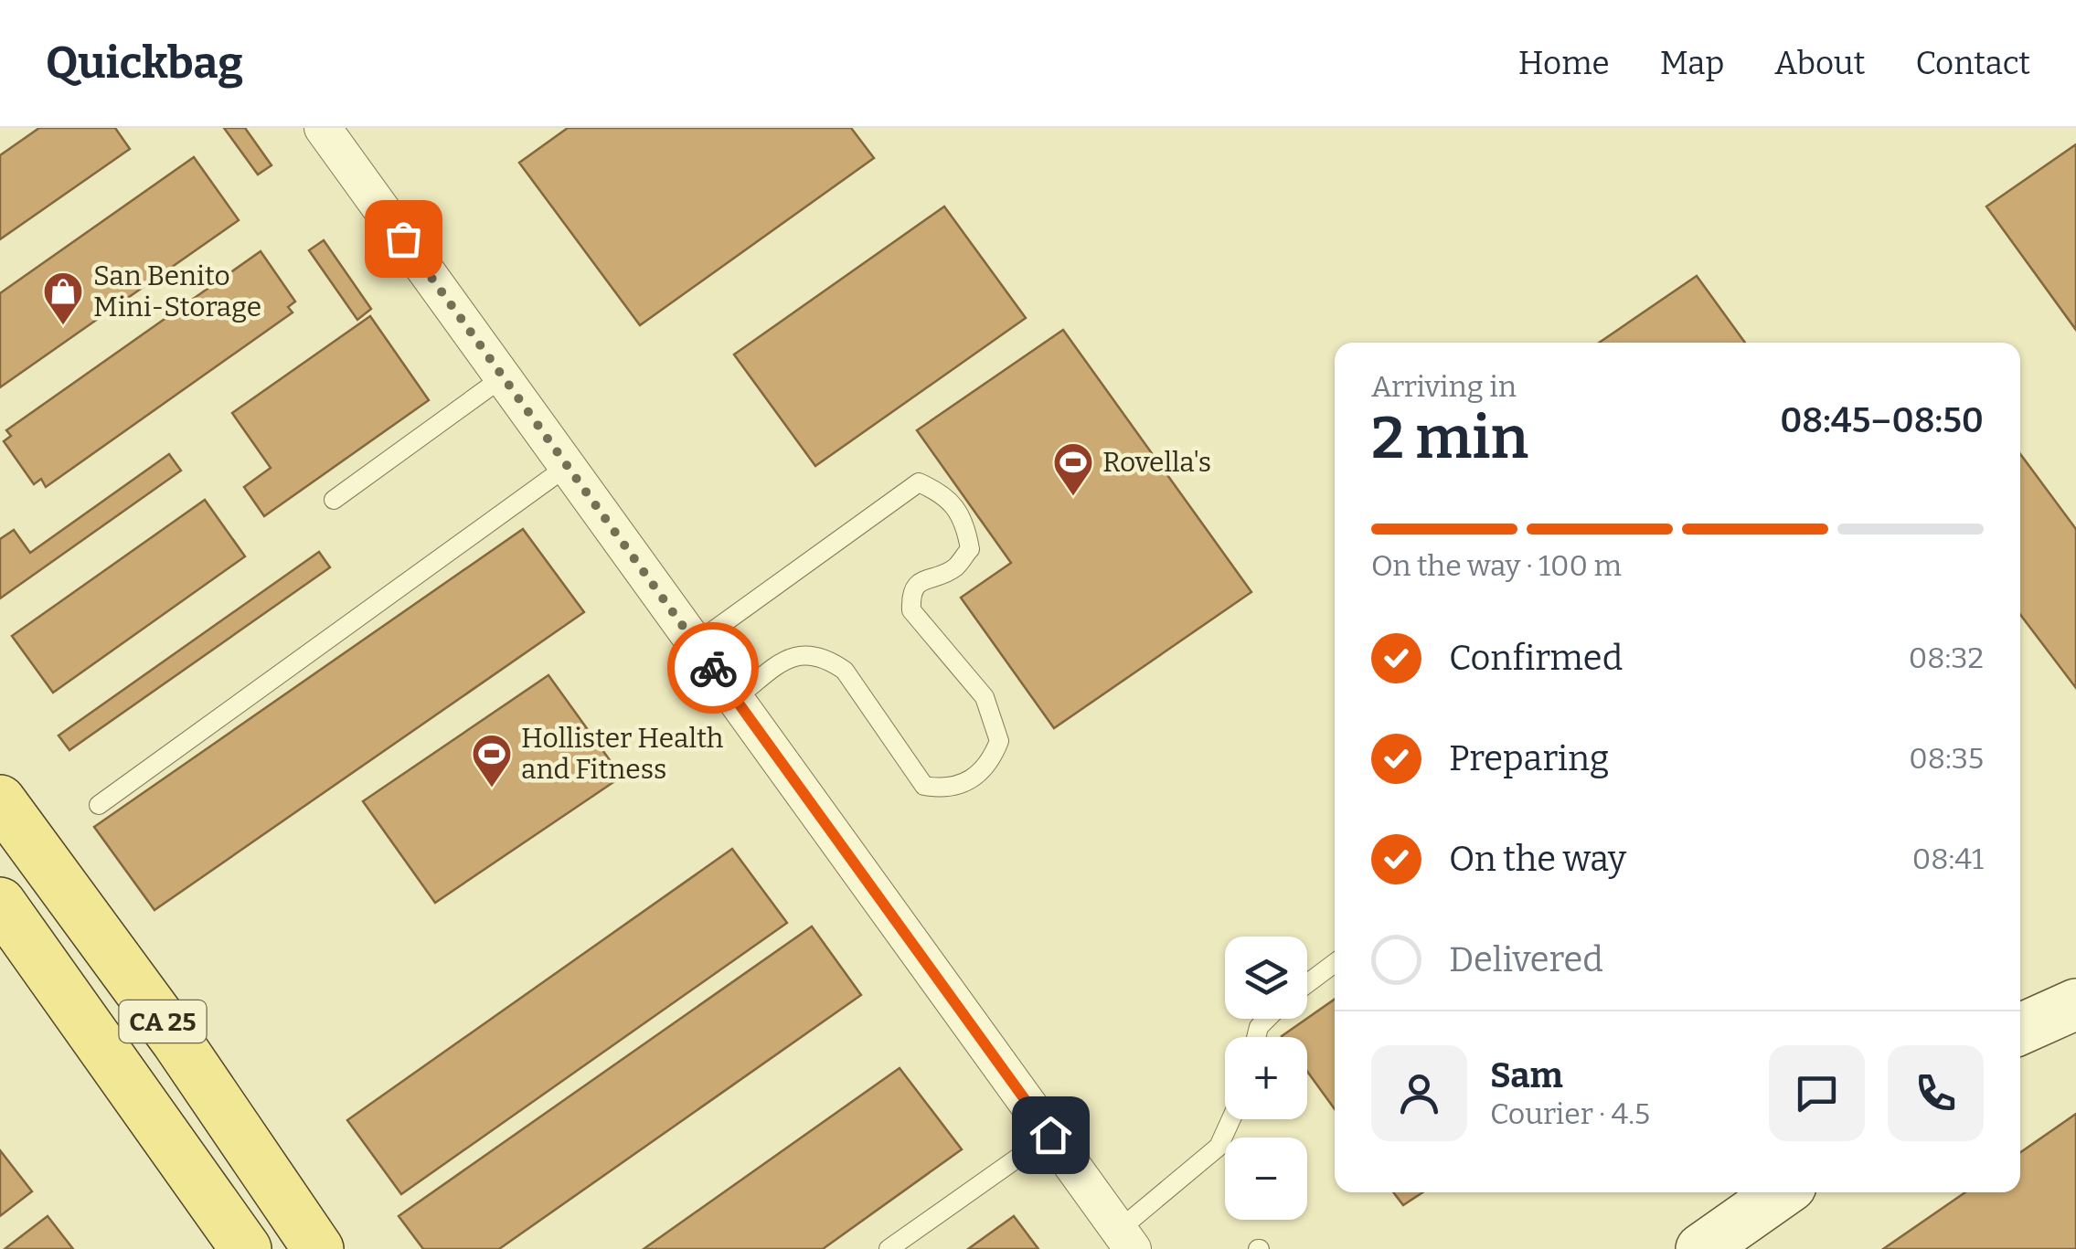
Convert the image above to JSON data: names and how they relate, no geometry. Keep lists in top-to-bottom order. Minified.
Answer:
{"streets":{"main road":["CA 25"]},"places":{"shop":["San Benito Mini-Storage"],"sports":["Rovella's","Hollister Health and Fitness"]},"page":{"header":"Quickbag","nav":["Home","Map","About","Contact"],"heading":["2 min","Arriving in","08:45–08:50"],"panel":["Sam","Courier · 4.5"],"bar":"On the way · 100 m","list":[["Confirmed","08:32"],["Preparing","08:35"],["On the way","08:41"],"Delivered"],"map_buttons":["+","−"]}}
